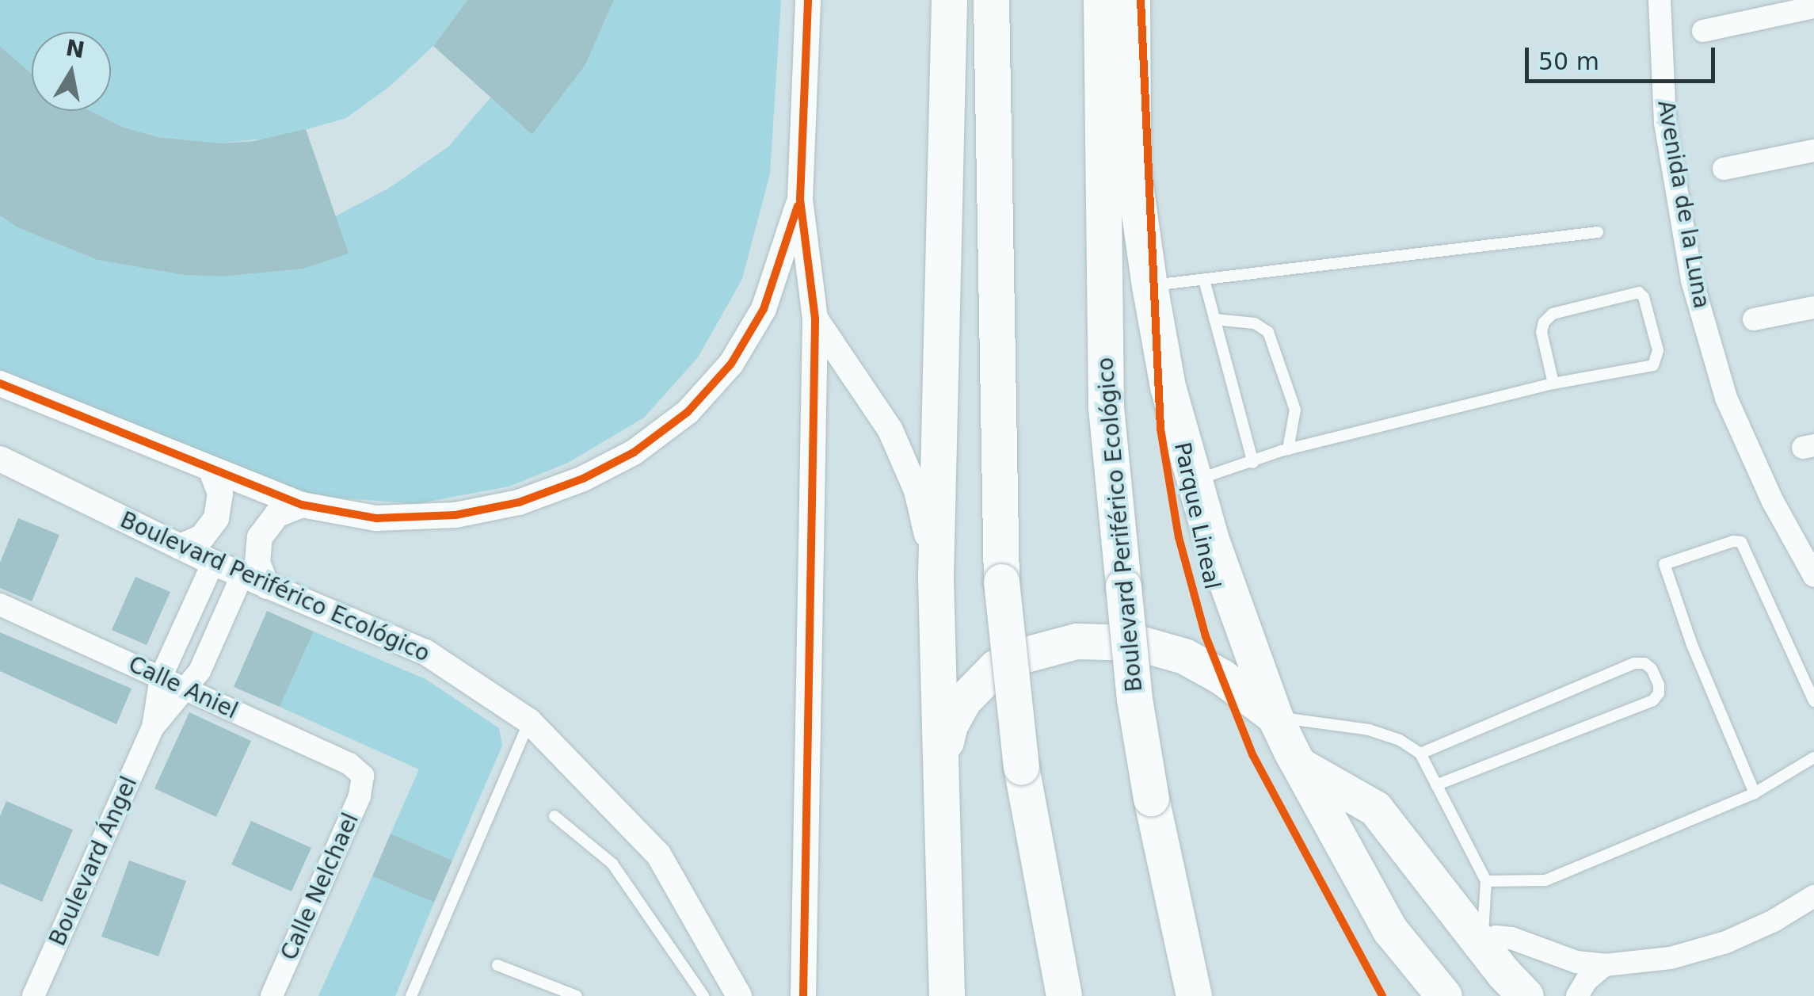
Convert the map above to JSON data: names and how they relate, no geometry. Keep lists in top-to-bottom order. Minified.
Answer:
{"streets":{"highway":["Boulevard Periférico Ecológico"],"street":["Avenida de la Luna","Calle Aniel","Boulevard Ángel","Calle Nelchael"],"cycle path":["Parque Lineal"]},"crossings":[["Boulevard Periférico Ecológico","Boulevard Ángel"],["Calle Aniel","Boulevard Ángel"],["Calle Aniel","Calle Nelchael"]],"scale_bar":"50 m","north":"top"}
